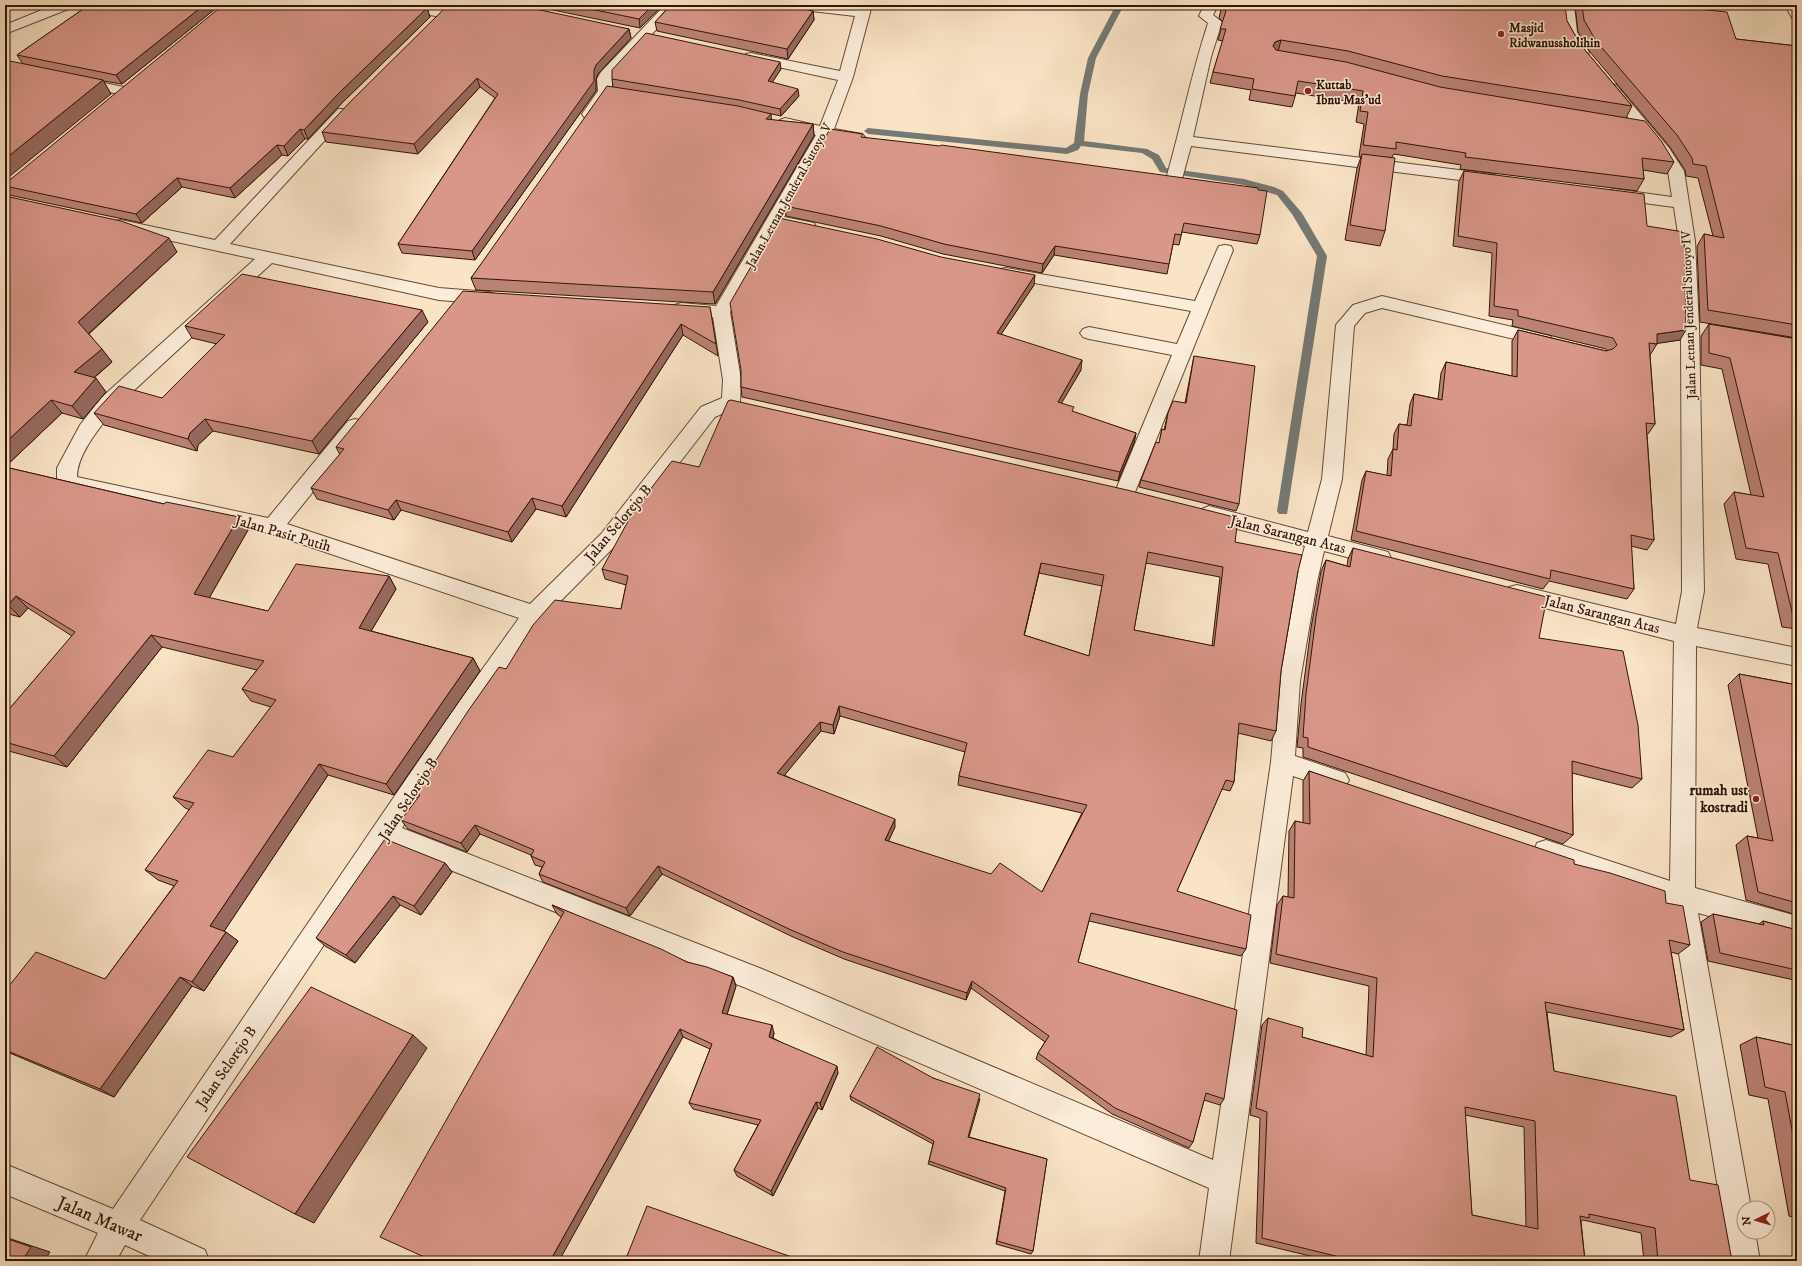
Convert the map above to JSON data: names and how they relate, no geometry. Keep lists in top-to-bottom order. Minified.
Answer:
{"streets":{"street":["Jalan Letnan Jenderal Sutoyo V","Jalan Letnan Jenderal Sutoyo IV","Jalan Selorejo B","Jalan Pasir Putih","Jalan Sarangan Atas","Jalan Mawar"]},"crossings":[["Jalan Letnan Jenderal Sutoyo V","Jalan Selorejo B"],["Jalan Letnan Jenderal Sutoyo IV","Jalan Sarangan Atas"],["Jalan Selorejo B","Jalan Pasir Putih"],["Jalan Selorejo B","Jalan Mawar"]],"places":["Masjid Ridwanussholihin","Kuttab Ibnu Mas'ud","rumah ust kostradi"],"north":"left"}
